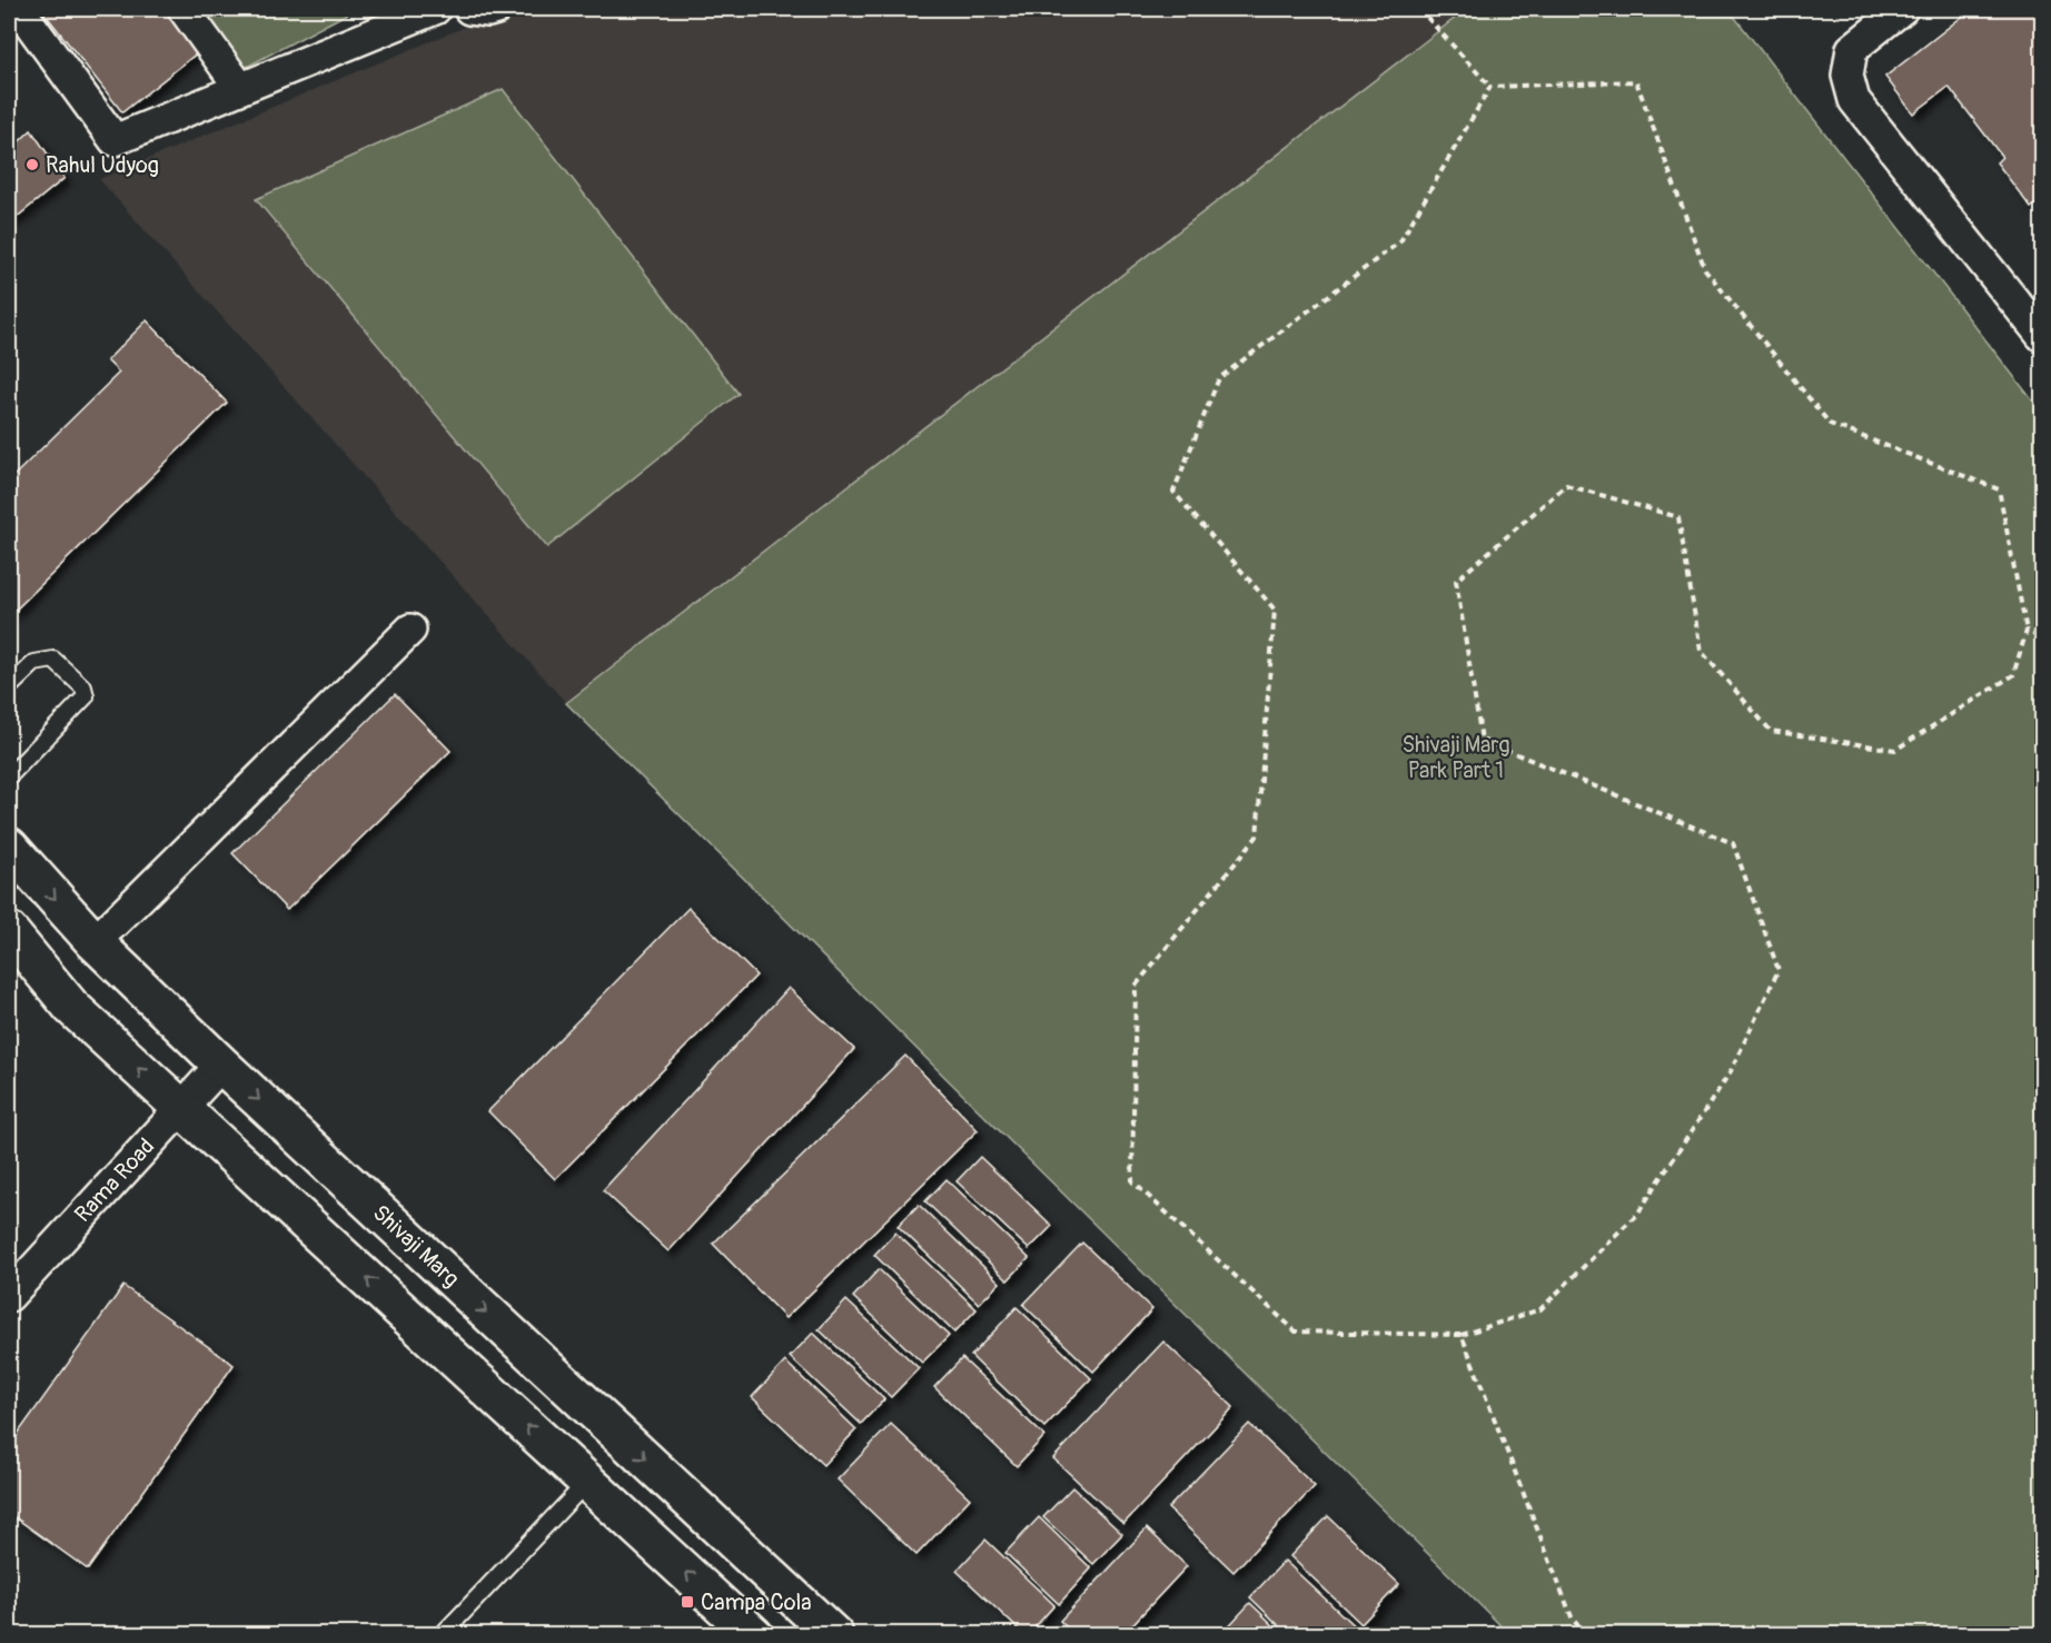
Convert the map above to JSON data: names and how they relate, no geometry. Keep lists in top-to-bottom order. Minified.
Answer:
{"streets":{"main road":["Shivaji Marg"],"street":["Rama Road"]},"crossings":[["Rama Road","Shivaji Marg"]],"parks":["Shivaji Marg Park Part 1"],"places":{"other":["Rahul Udyog"],"transit":["Campa Cola"]}}
